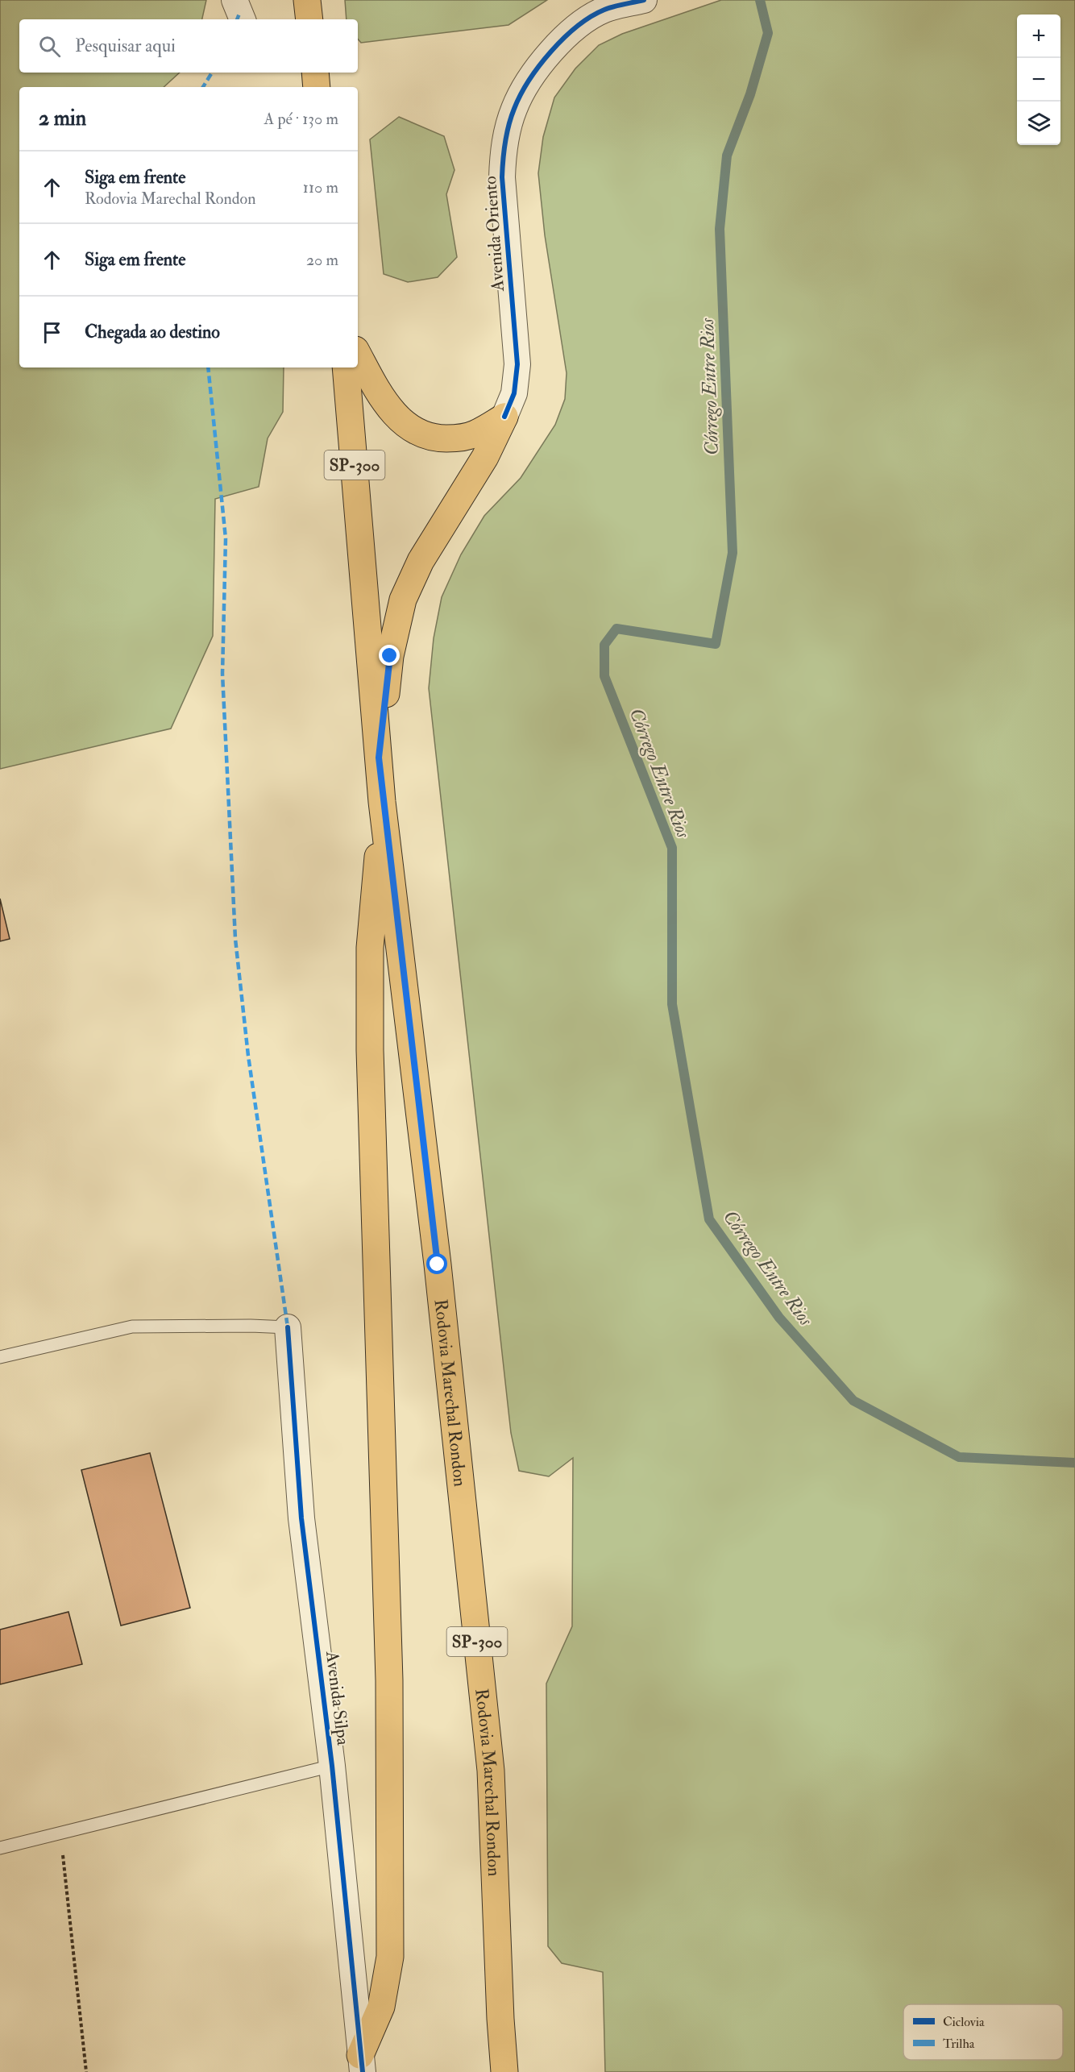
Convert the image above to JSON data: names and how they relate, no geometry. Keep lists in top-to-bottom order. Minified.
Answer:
{"streets":{"main road":["SP-300","Rodovia Marechal Rondon"],"street":["Avenida Oriento","Avenida Silpa"]},"water":["Córrego Entre Rios"],"legend":["Ciclovia","Trilha"],"page":{"map_buttons":["+","−"],"search":"Pesquisar aqui","heading":["2 min","A pé · 130 m"],"list":[["Siga em frente","Rodovia Marechal Rondon","110 m"],["Siga em frente","20 m"],"Chegada ao destino"]}}
